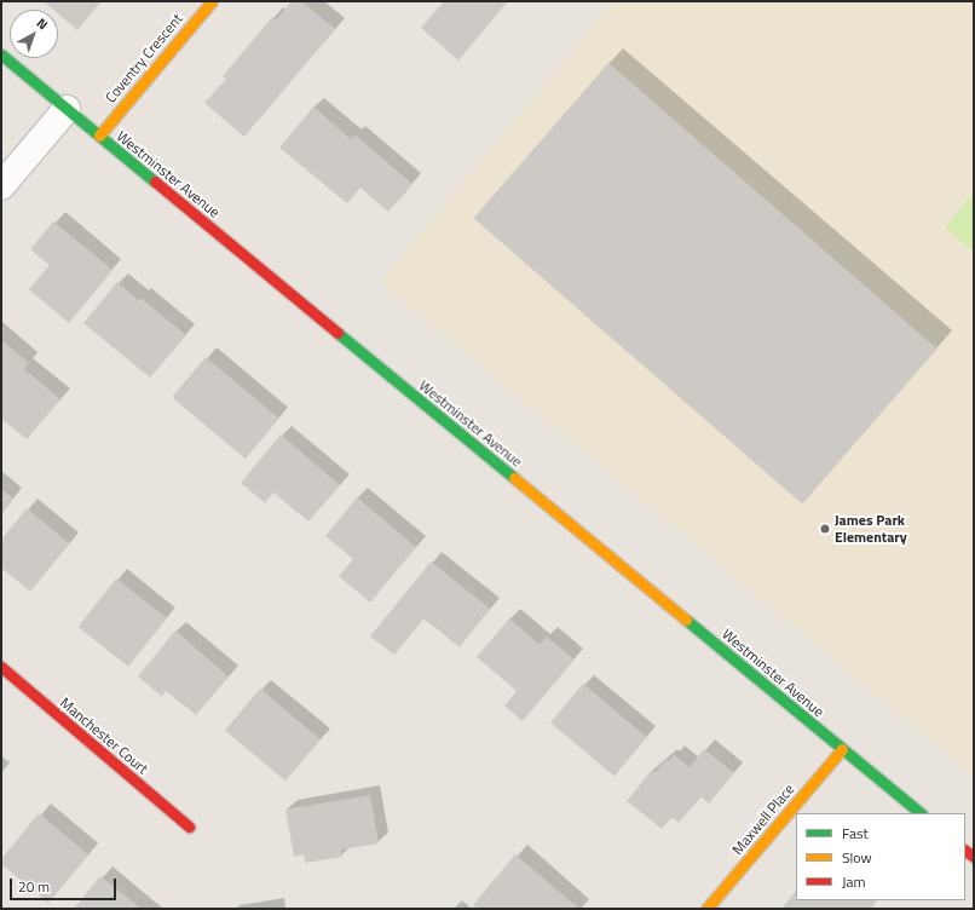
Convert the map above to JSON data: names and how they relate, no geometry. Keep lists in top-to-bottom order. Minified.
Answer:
{"streets":{"street":["Coventry Crescent","Westminster Avenue","Manchester Court","Maxwell Place"]},"crossings":[["Coventry Crescent","Westminster Avenue"],["Westminster Avenue","Maxwell Place"]],"places":["James Park Elementary"],"legend":["Fast","Slow","Jam"],"scale_bar":"20 m","north":"top right"}
